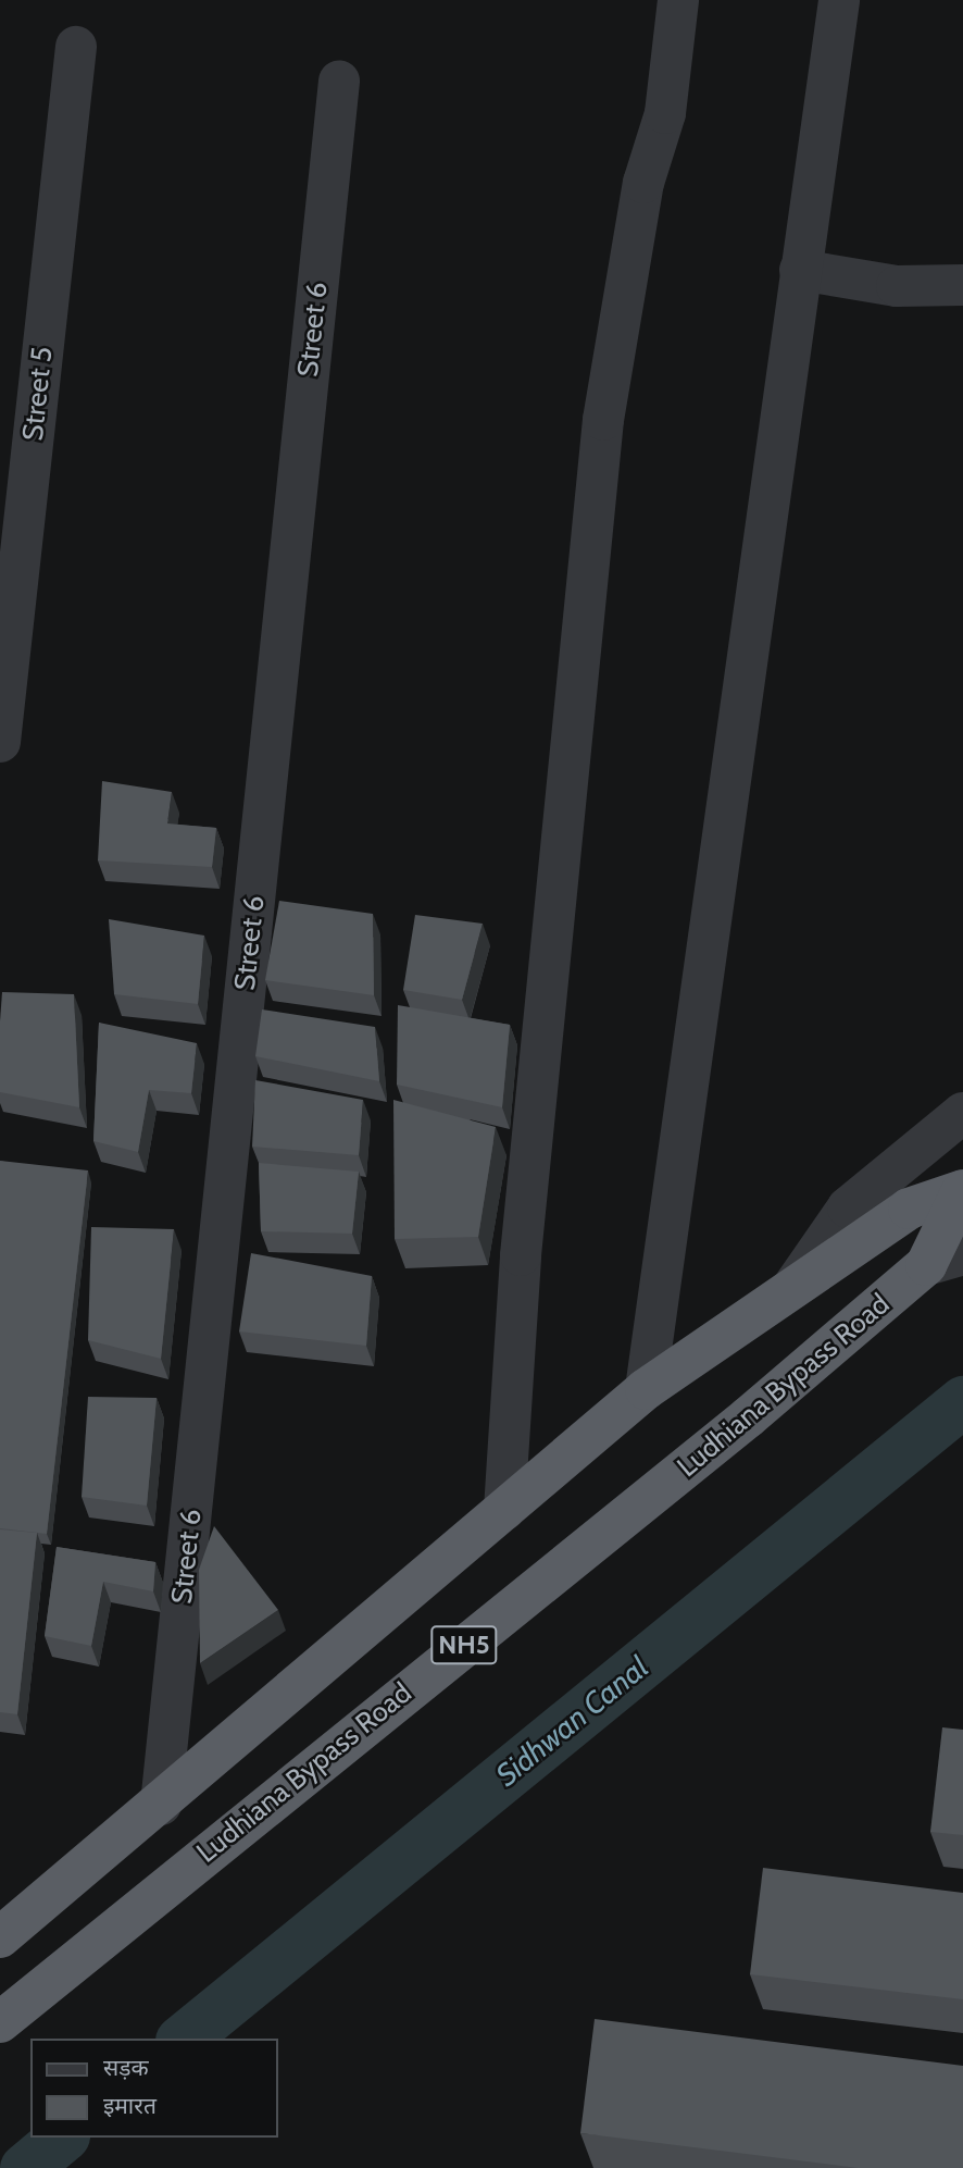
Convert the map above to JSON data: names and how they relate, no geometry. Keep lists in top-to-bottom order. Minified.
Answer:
{"streets":{"highway":["Ludhiana Bypass Road","NH5"],"street":["Street 6","Street 5"]},"crossings":[["Street 6","NH5"],["Ludhiana Bypass Road","NH5"]],"water":["Sidhwan Canal"],"legend":["सड़क","इमारत"]}
